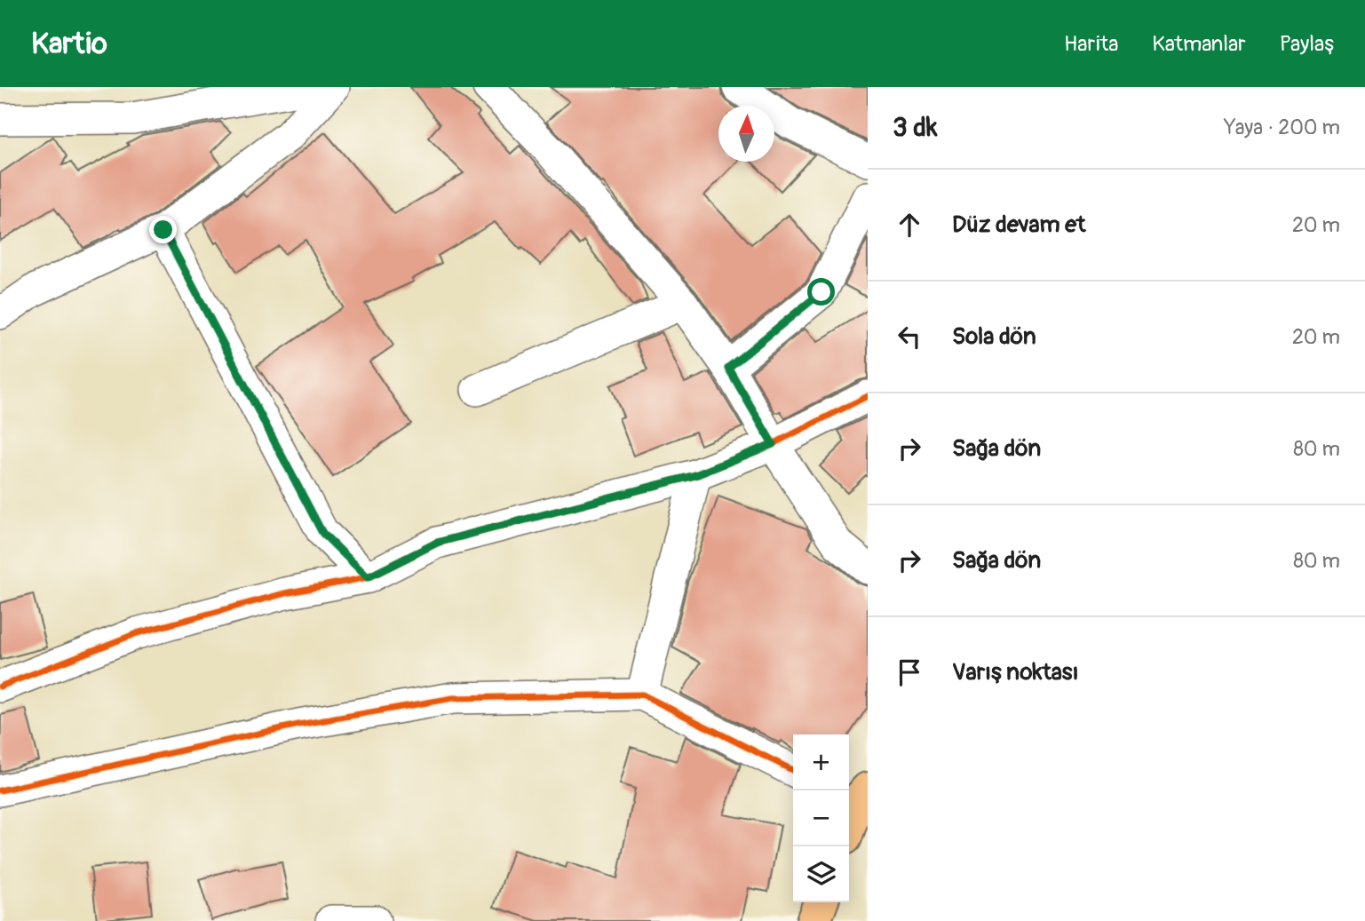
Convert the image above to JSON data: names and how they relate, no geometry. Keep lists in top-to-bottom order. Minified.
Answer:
{"north":"top","page":{"header":"Kartio","nav":["Harita","Katmanlar","Paylaş"],"heading":["3 dk","Yaya · 200 m"],"list":[["Düz devam et","20 m"],["Sola dön","20 m"],["Sağa dön","80 m"],["Sağa dön","80 m"],"Varış noktası"],"map_buttons":["+","−"]}}
